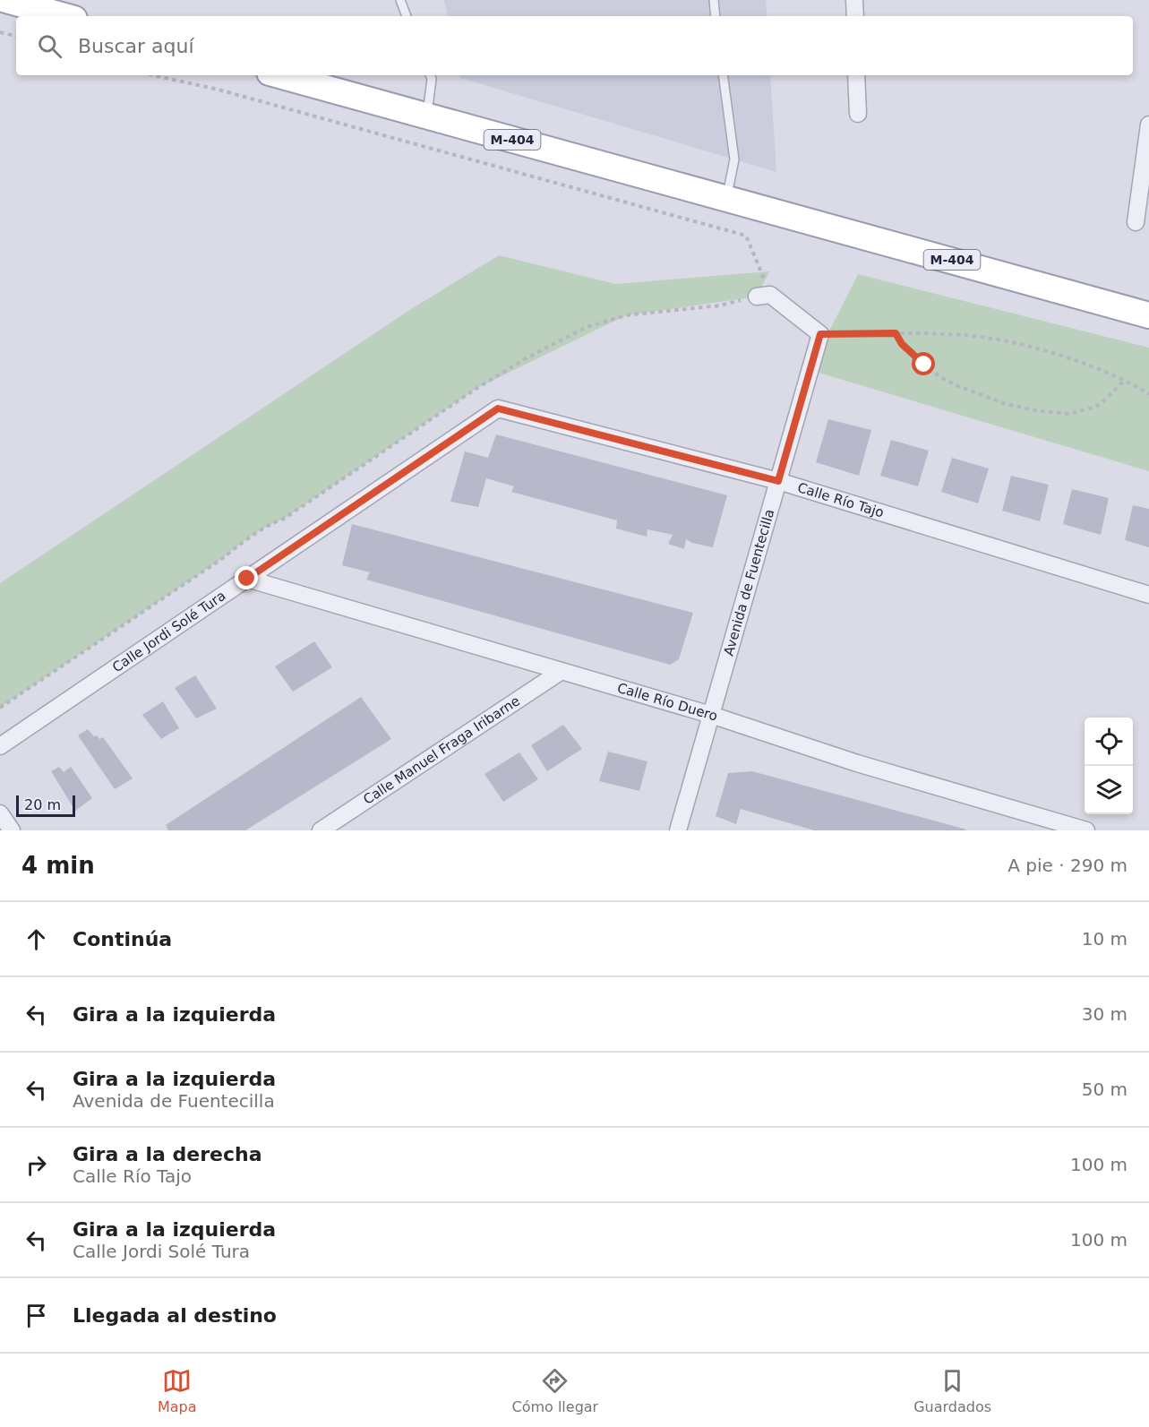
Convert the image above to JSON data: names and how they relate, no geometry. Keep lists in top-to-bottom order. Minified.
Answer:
{"streets":{"main road":["M-404"],"street":["Calle Río Tajo","Avenida de Fuentecilla","Calle Jordi Solé Tura","Calle Río Duero","Calle Manuel Fraga Iribarne"]},"crossings":[["Calle Río Tajo","Avenida de Fuentecilla"],["Calle Río Tajo","Calle Jordi Solé Tura"],["Avenida de Fuentecilla","Calle Río Duero"],["Calle Jordi Solé Tura","Calle Río Duero"],["Calle Río Duero","Calle Manuel Fraga Iribarne"]],"scale_bar":"20 m","page":{"search":"Buscar aquí","scale":"20 m","heading":["4 min","A pie · 290 m"],"list":[["Continúa","10 m"],["Gira a la izquierda","30 m"],["Gira a la izquierda","Avenida de Fuentecilla","50 m"],["Gira a la derecha","Calle Río Tajo","100 m"],["Gira a la izquierda","Calle Jordi Solé Tura","100 m"],"Llegada al destino"],"nav":["Mapa","Cómo llegar","Guardados"]}}
